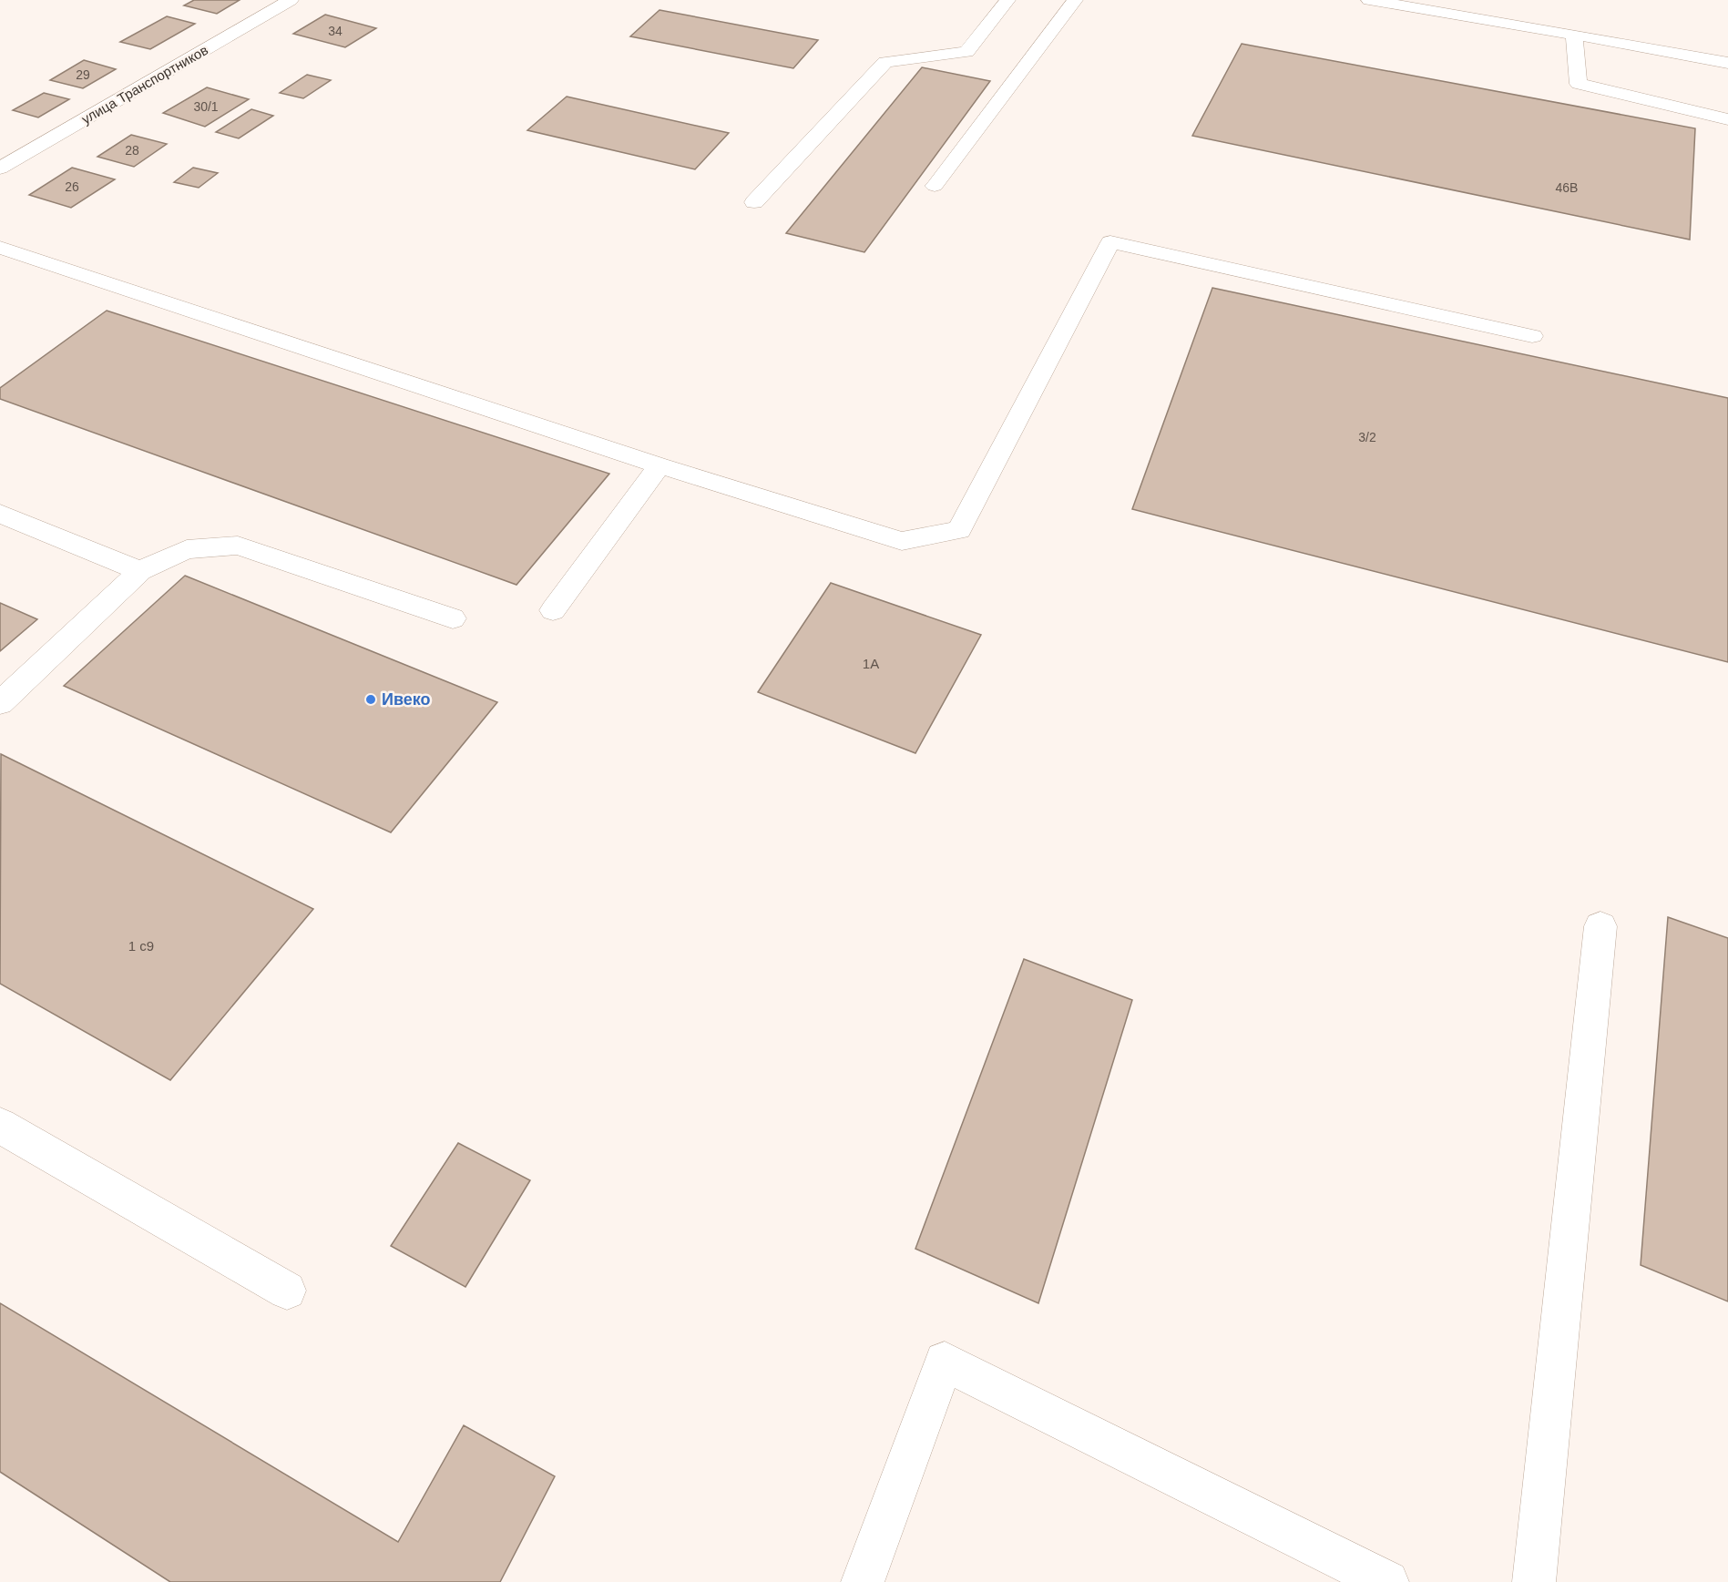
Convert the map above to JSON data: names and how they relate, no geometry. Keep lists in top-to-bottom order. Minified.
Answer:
{"streets":{"street":["улица Транспортников"]},"places":["Ивеко"],"house_numbers":["34","29","30/1","28","26","46В","3/2","1А","1 с9"]}
